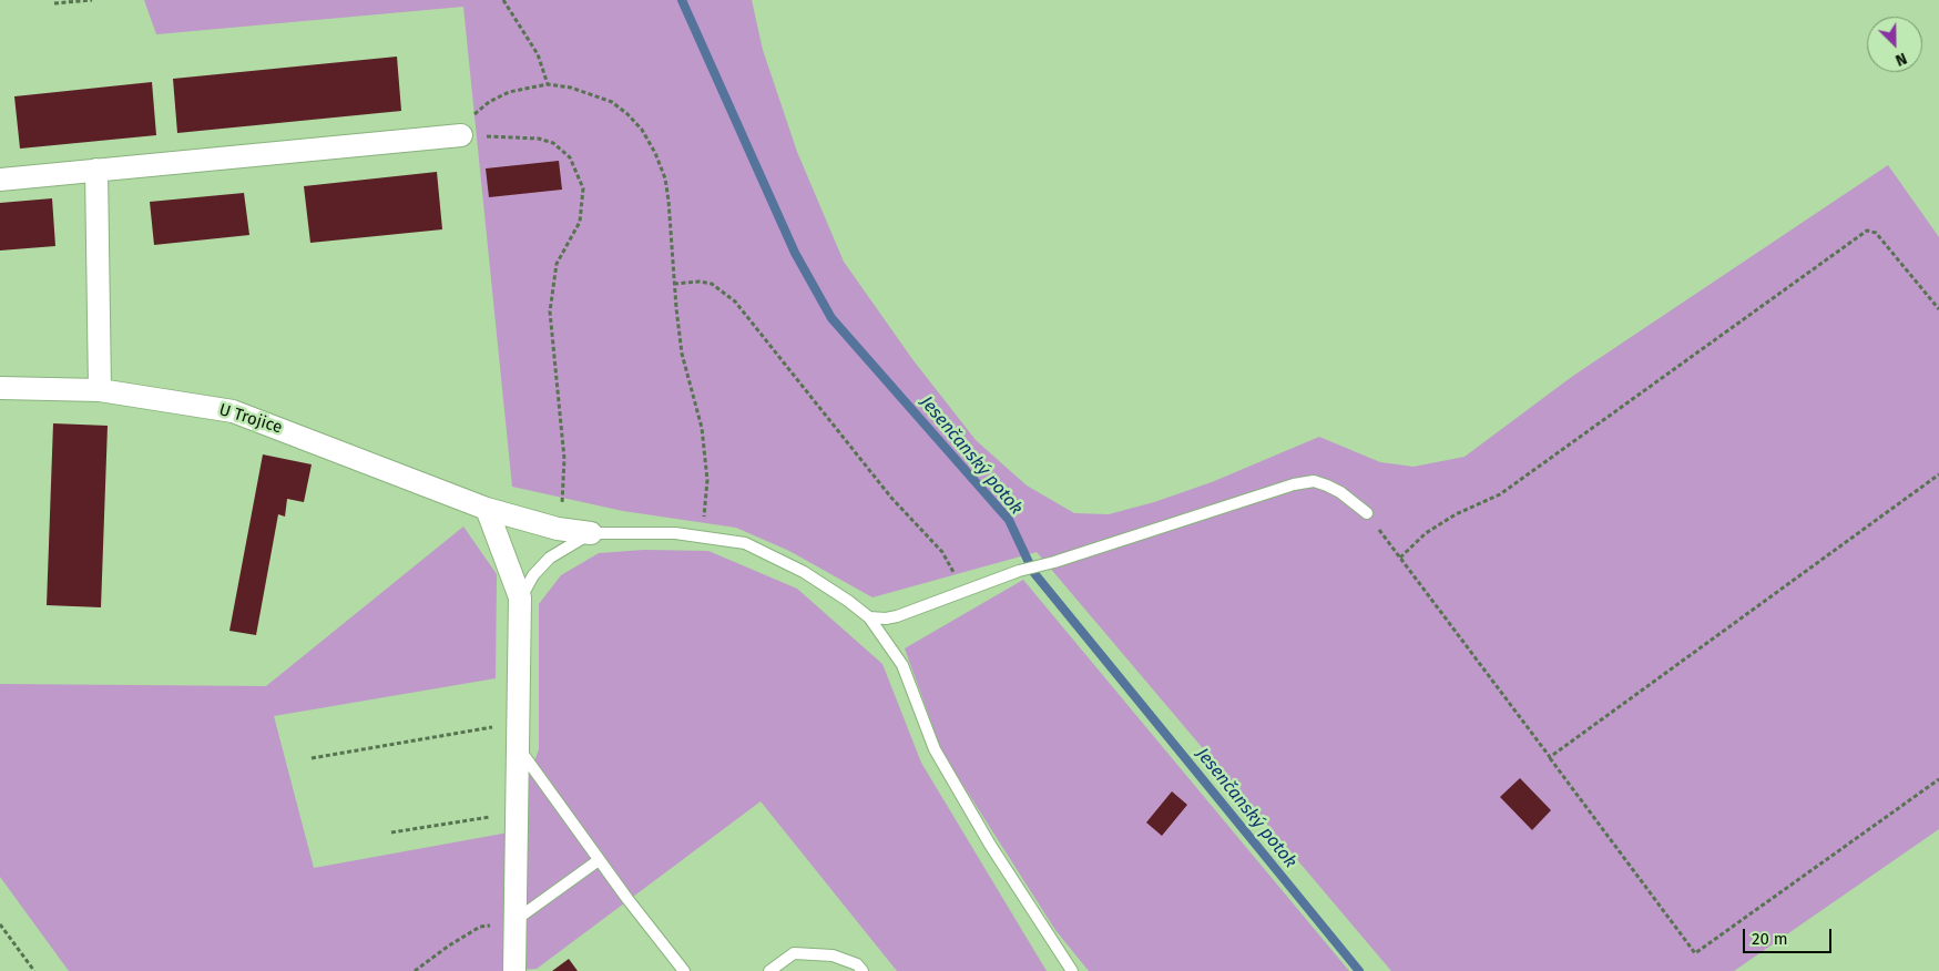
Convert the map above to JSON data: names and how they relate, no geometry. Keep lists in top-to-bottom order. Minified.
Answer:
{"streets":{"street":["U Trojice"]},"water":["Jesenčanský potok"],"scale_bar":"20 m","north":"bottom right"}
